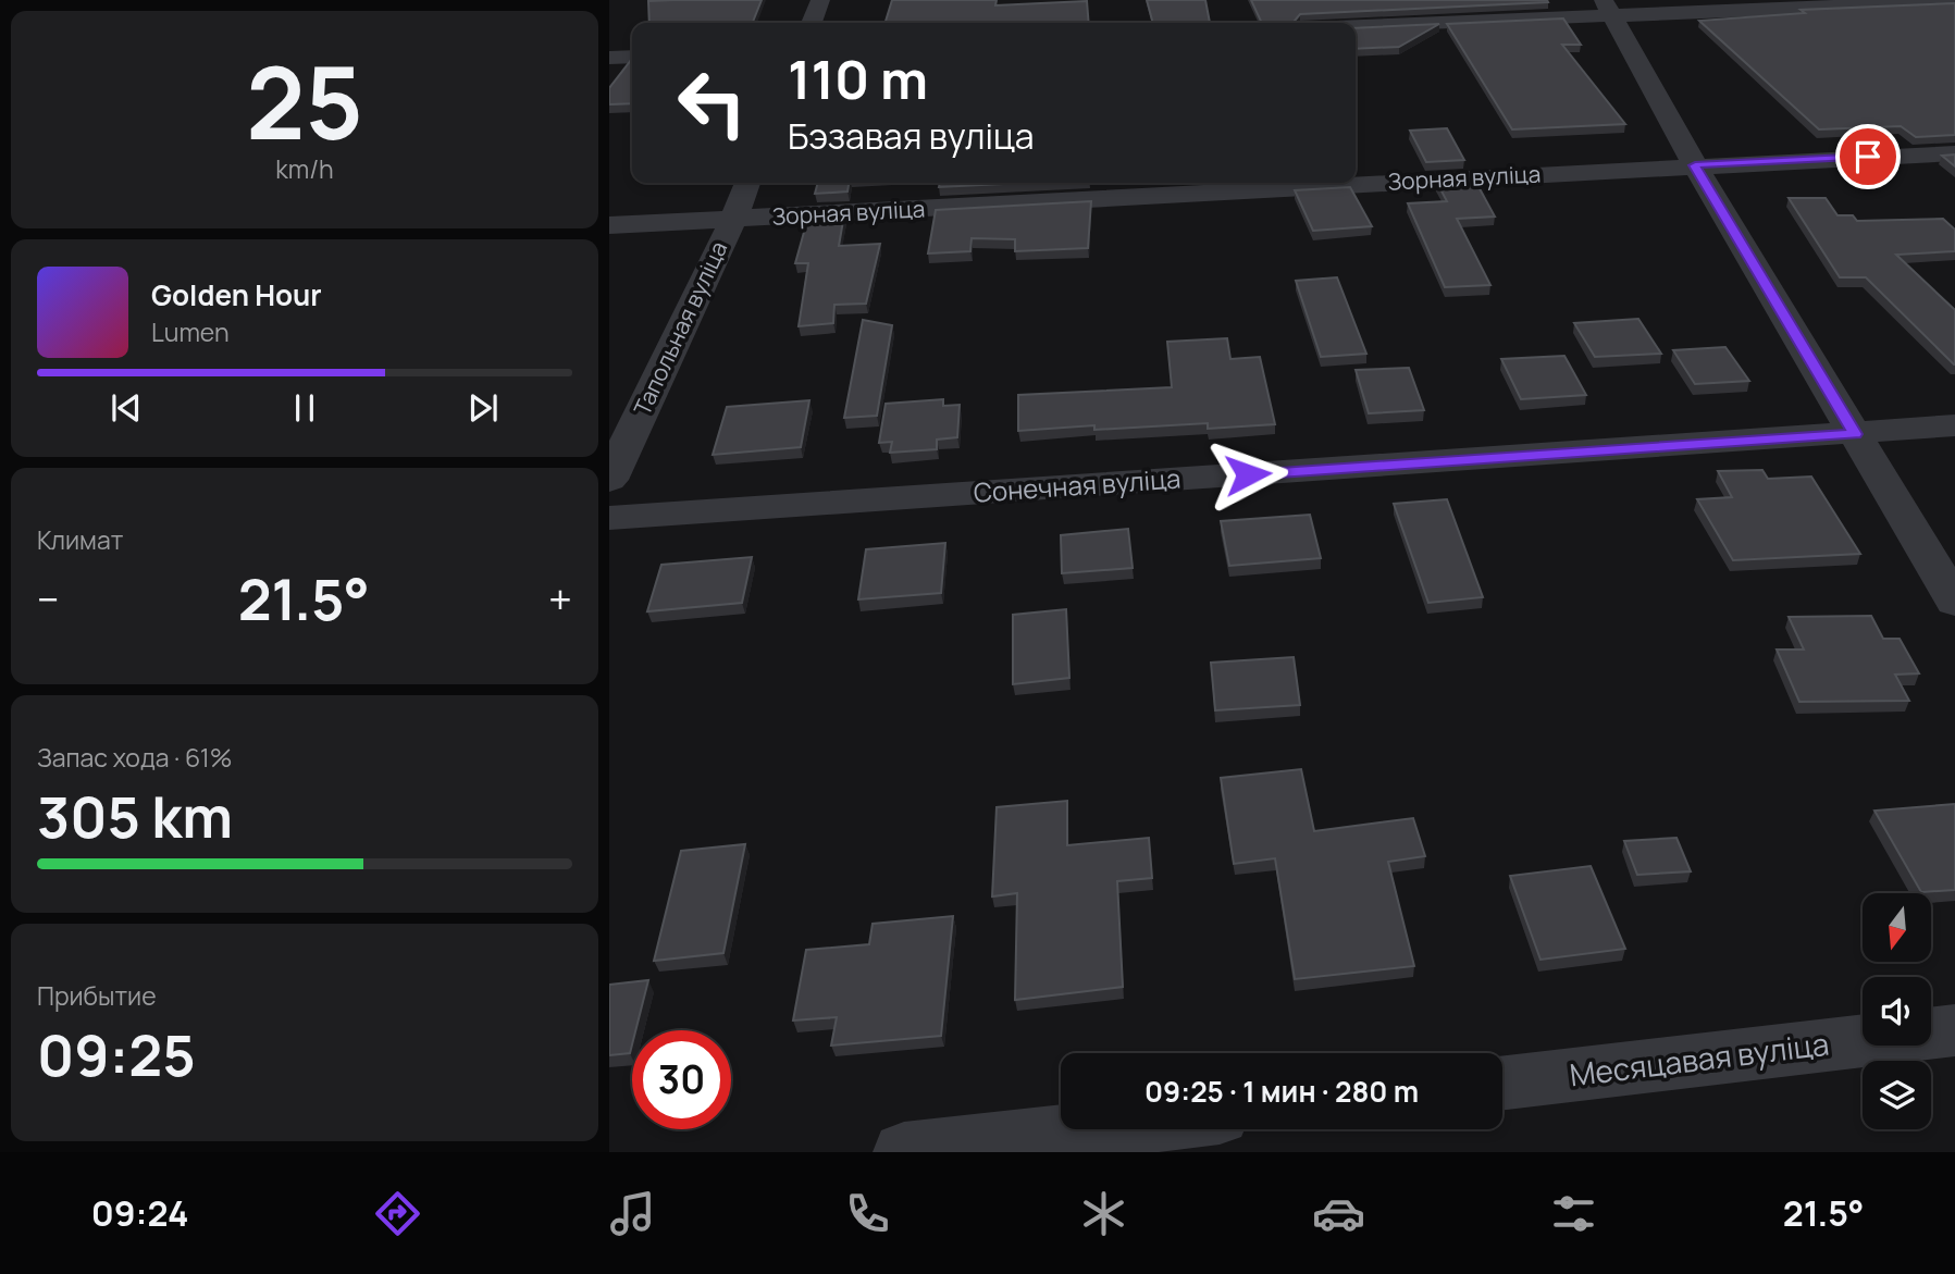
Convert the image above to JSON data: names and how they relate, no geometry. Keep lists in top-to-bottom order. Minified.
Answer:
{"streets":{"street":["Зорная вуліца","Тапольная вуліца","Сонечная вуліца","Месяцавая вуліца"]},"crossings":[["Зорная вуліца","Тапольная вуліца"]],"north":"bottom","page":{"tile":[["25","km/h"],"Климат",["Запас хода · 61%","305 km"],["Прибытие","09:25"]],"turn":["110 m","Бэзавая вуліца"],"song":["Golden Hour","Lumen"],"heat":["−","21.5°","+"],"limit":"30","trip":"09:25 · 1 мин · 280 m","tabs":["09:24","21.5°"]}}
